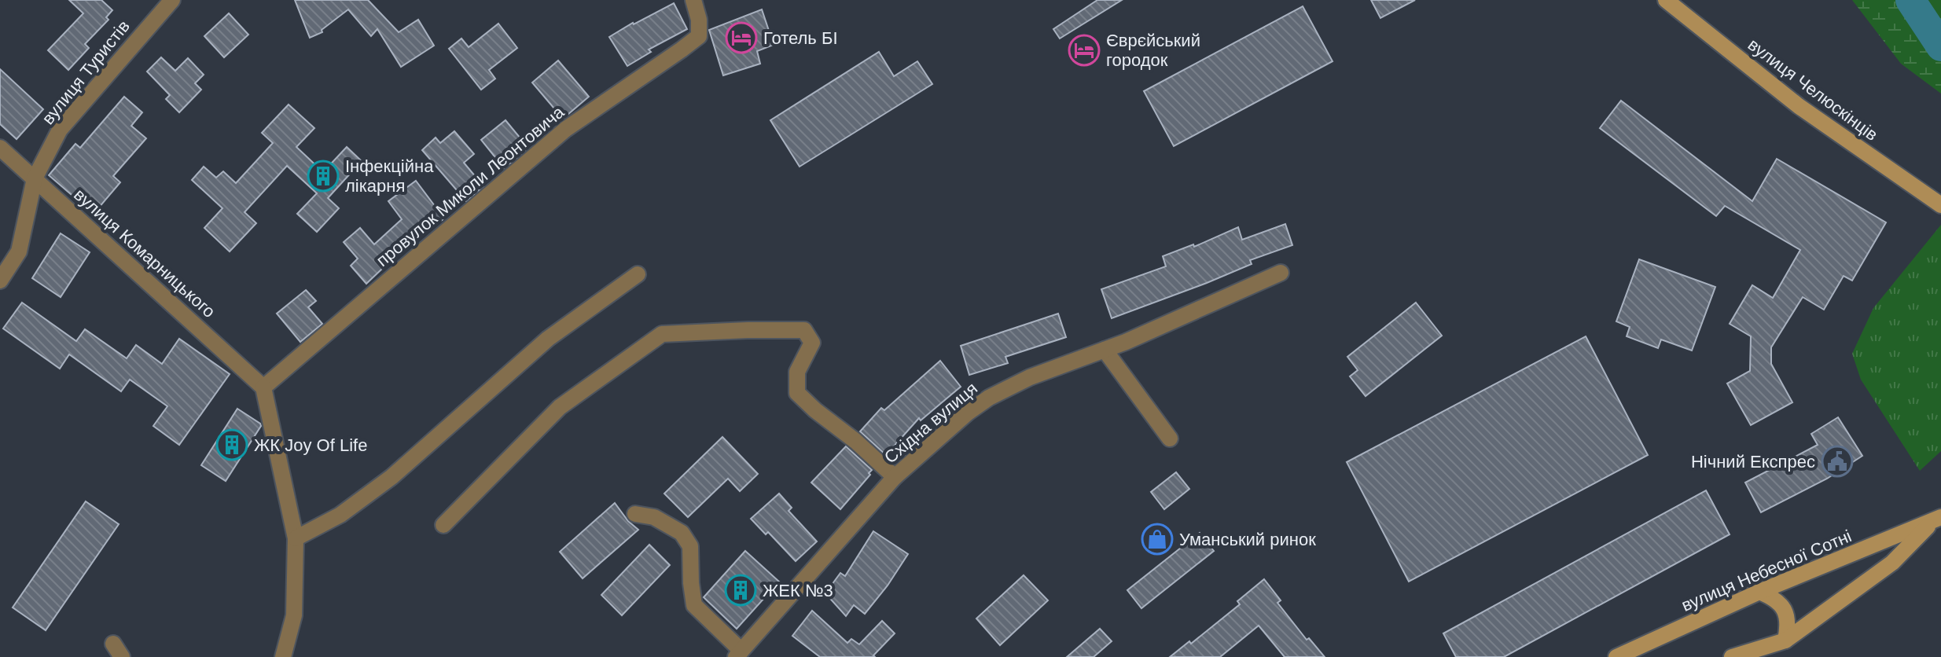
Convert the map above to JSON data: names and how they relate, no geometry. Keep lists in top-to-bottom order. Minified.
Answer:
{"streets":{"main road":["вулиця Челюскінців","вулиця Небесної Сотні"],"street":["вулиця Туристів","провулок Миколи Леонтовича","вулиця Комарницького","Східна вулиця"]},"crossings":[["вулиця Туристів","вулиця Комарницького"],["провулок Миколи Леонтовича","вулиця Комарницького"]],"places":{"hotel":["Готель БІ","Єврєйський городок"],"building":["Інфекційна лікарня","ЖК Joy Of Life","ЖЕК №3"],"public building":["Нічний Експрес"],"shop":["Уманський ринок"]}}
